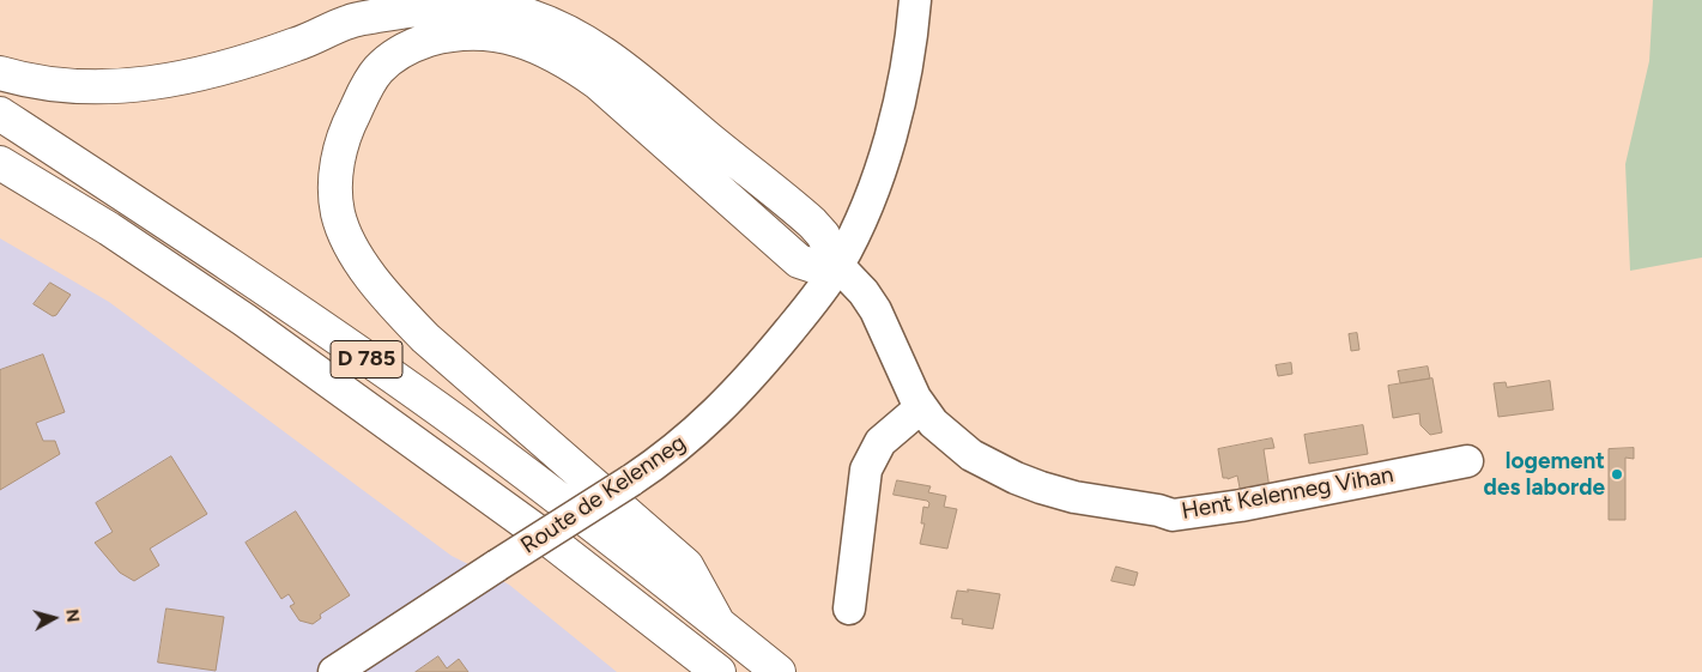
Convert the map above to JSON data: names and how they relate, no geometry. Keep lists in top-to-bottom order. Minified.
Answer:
{"streets":{"highway":["D 785"],"street":["Hent Kelenneg Vihan","Route de Kelenneg"]},"crossings":[["Hent Kelenneg Vihan","Route de Kelenneg"]],"places":["logement des laborde"],"north":"right"}
